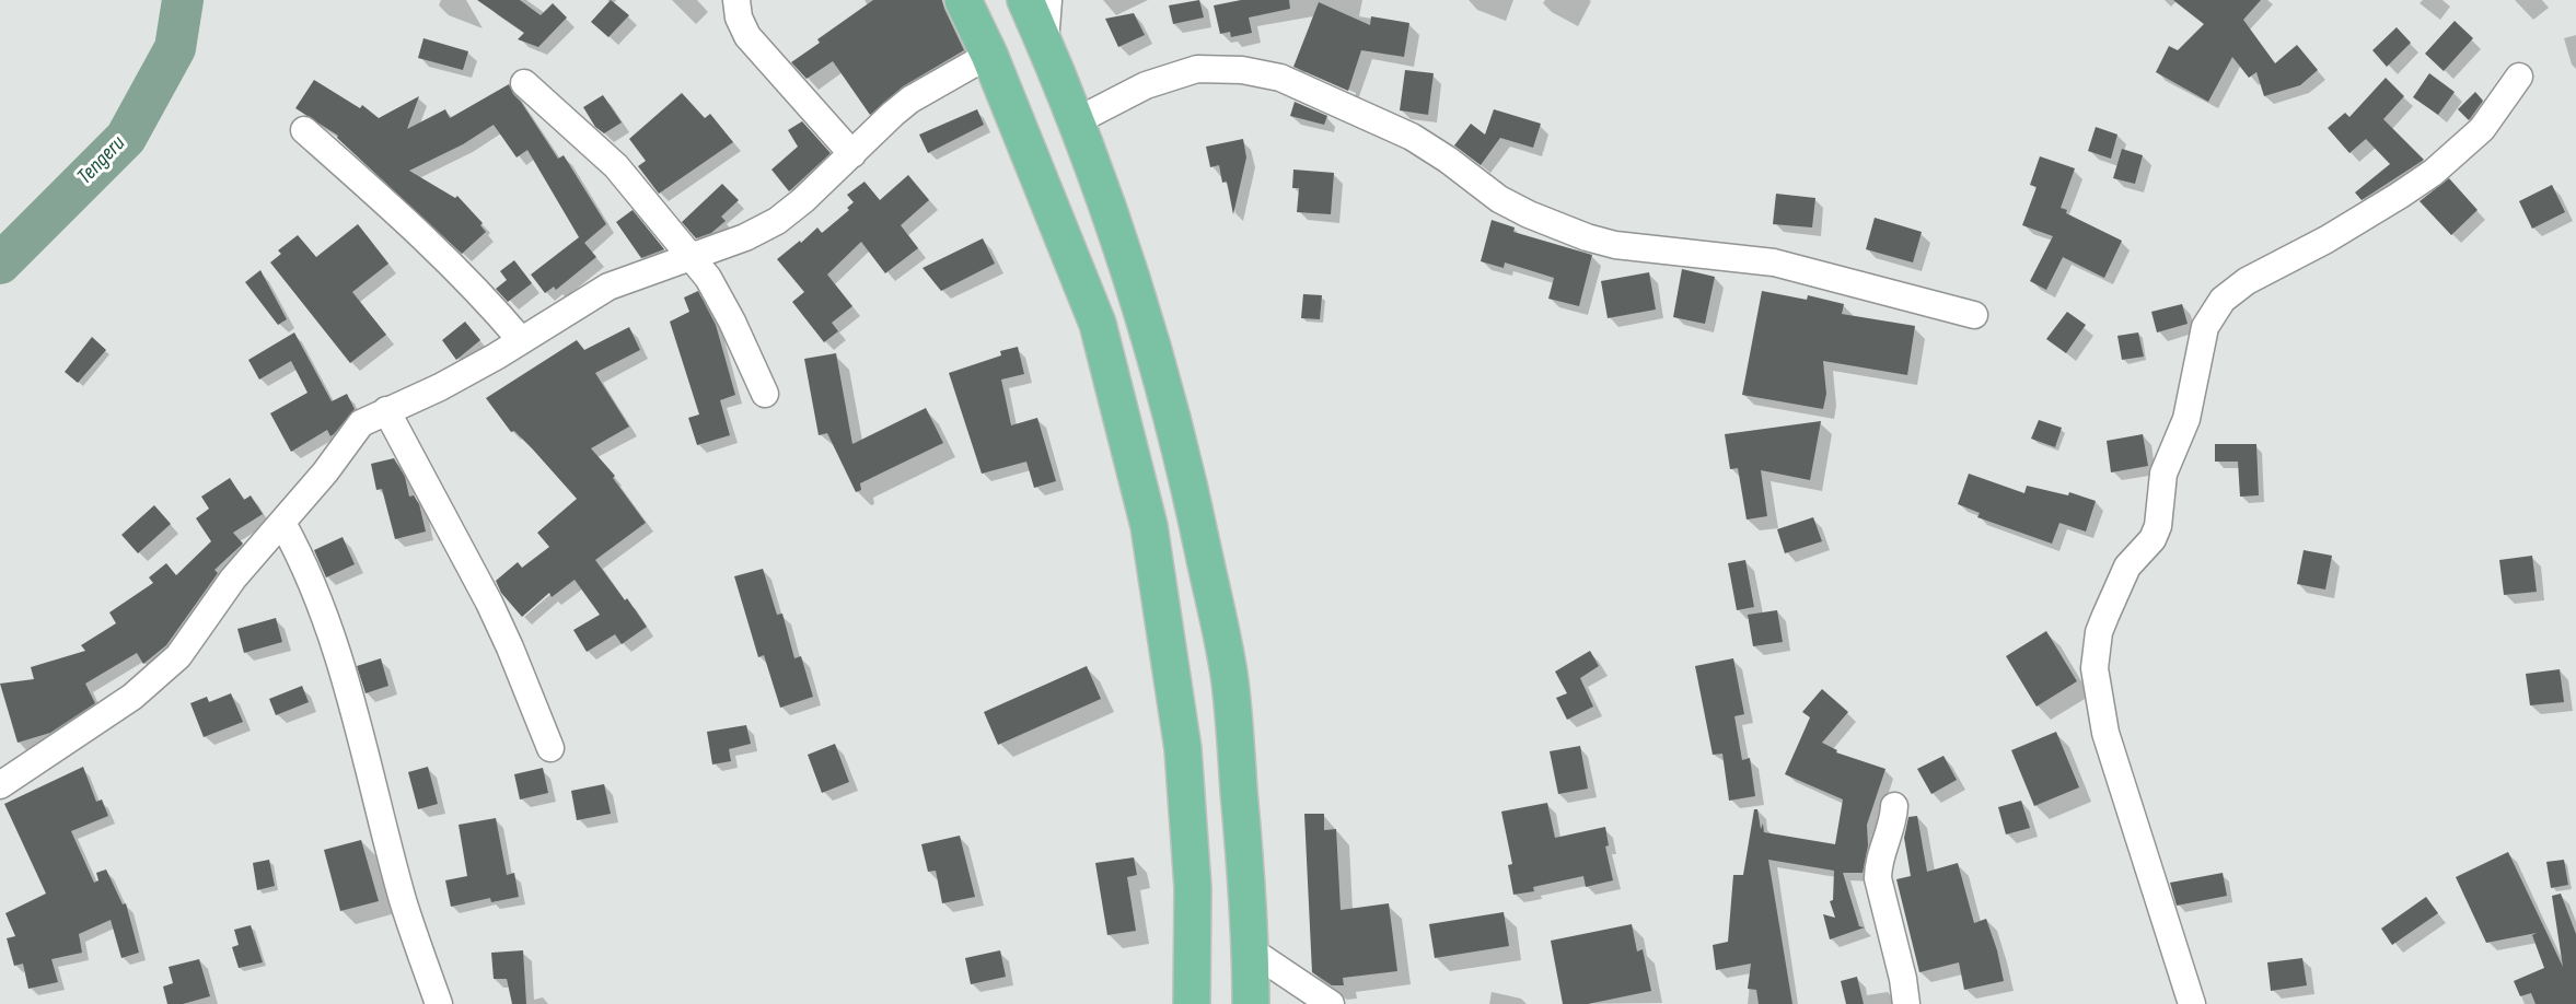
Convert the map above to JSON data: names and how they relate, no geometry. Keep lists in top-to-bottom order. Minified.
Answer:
{"water":["Tengeru"]}
